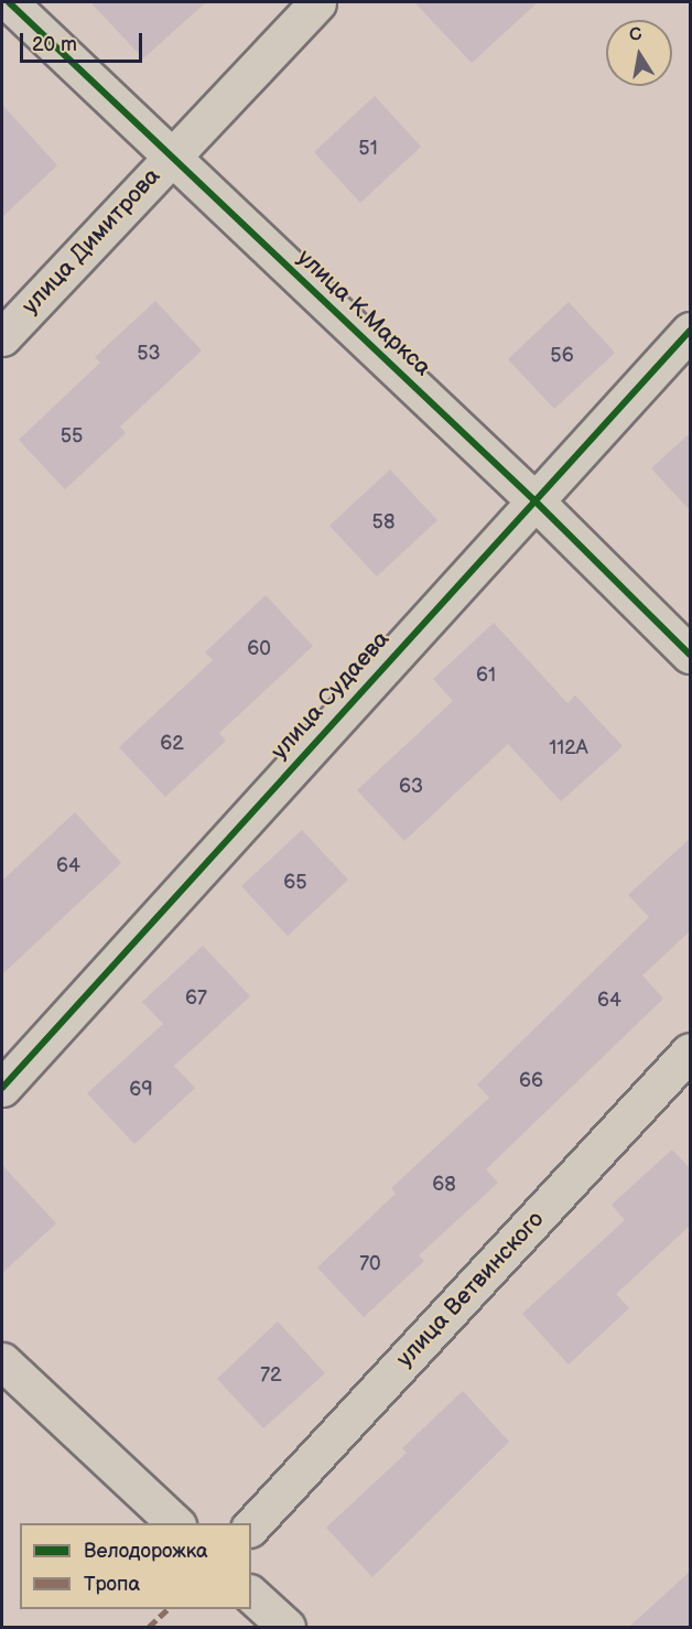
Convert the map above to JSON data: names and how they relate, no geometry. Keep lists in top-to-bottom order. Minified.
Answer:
{"streets":{"street":["улица Димитрова","улица К.Маркса","улица Судаева","улица Ветвинского"]},"crossings":[["улица Димитрова","улица К.Маркса"],["улица К.Маркса","улица Судаева"]],"house_numbers":["51","53","56","55","58","60","61","62","112А","63","64","65","67","64","66","69","68","70","72"],"legend":["Велодорожка","Тропа"],"scale_bar":"20 m","north":"top"}
